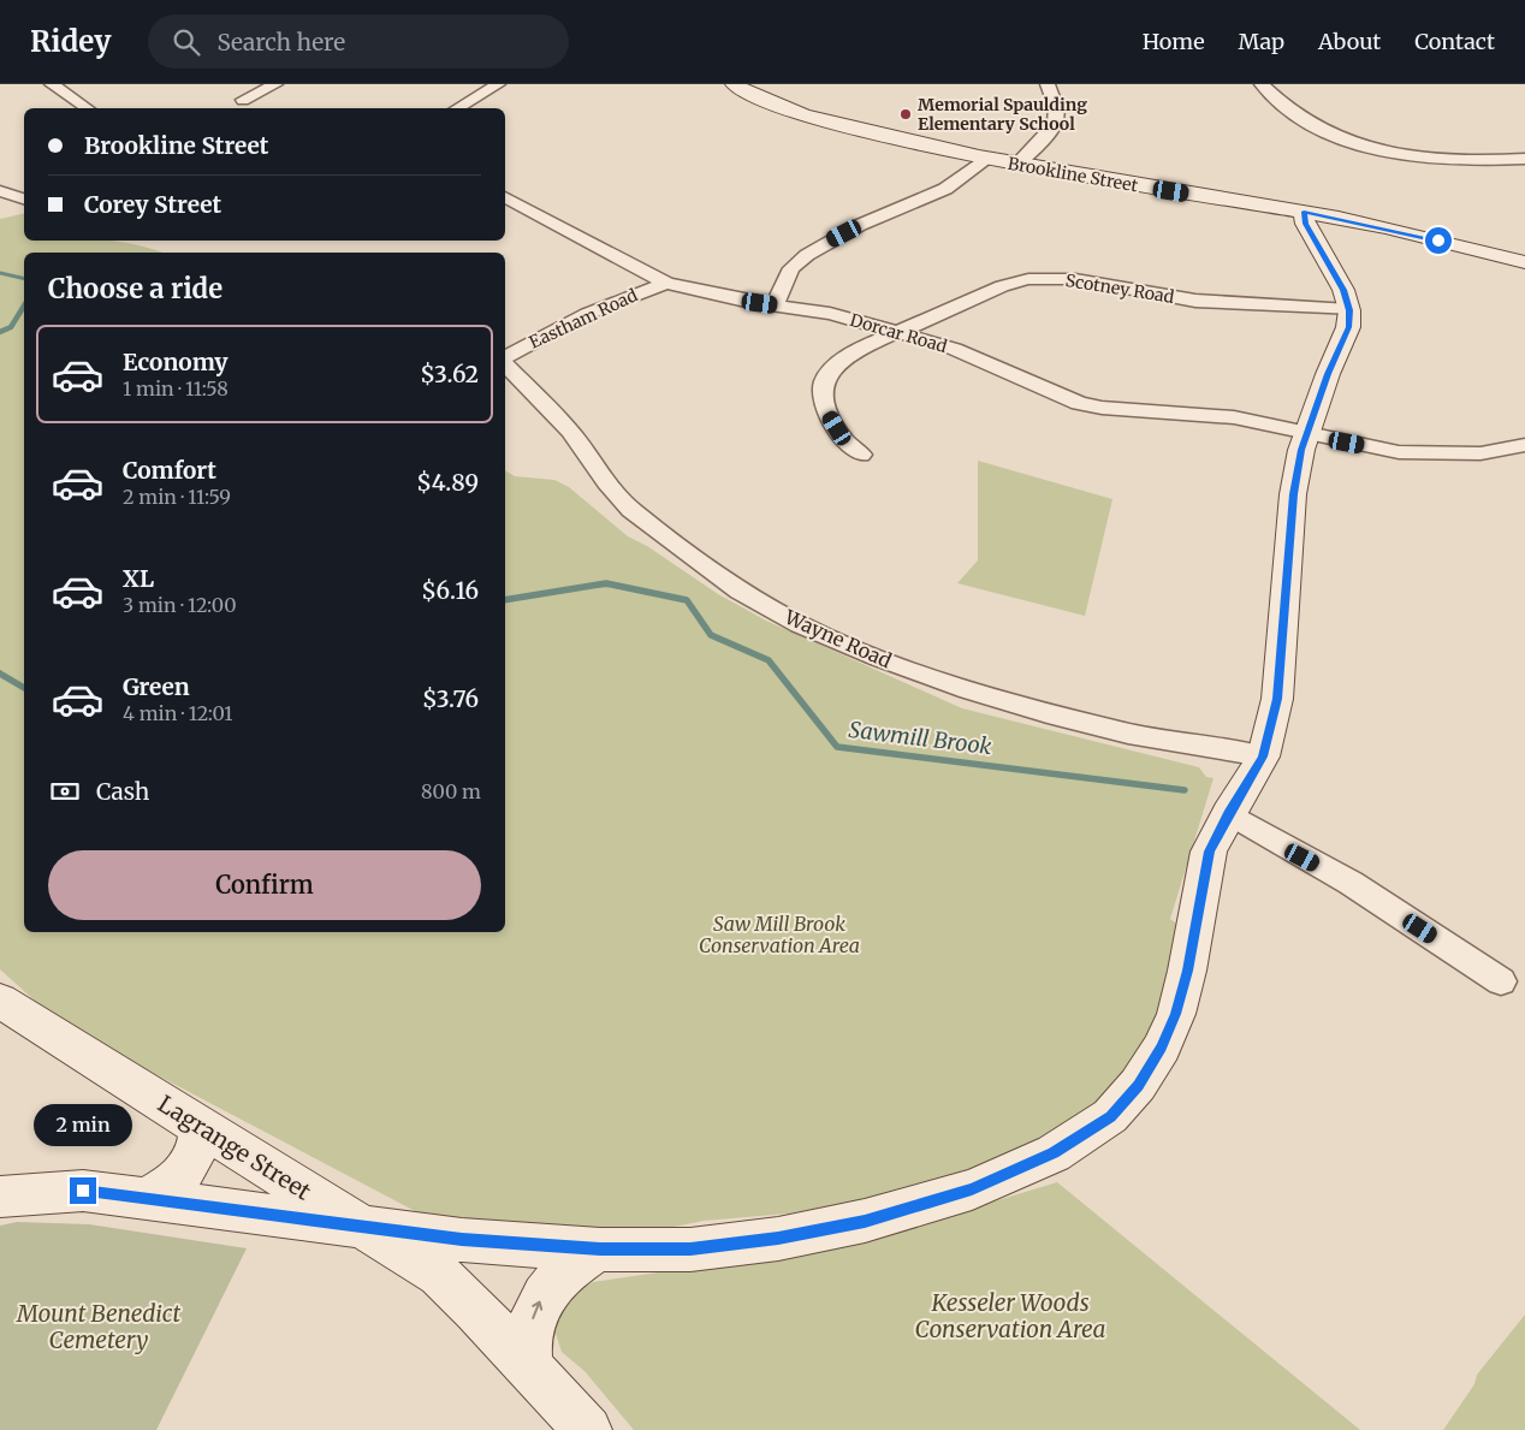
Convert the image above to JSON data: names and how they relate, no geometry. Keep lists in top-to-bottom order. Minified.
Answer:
{"streets":{"street":["Brookline Street","Scotney Road","Eastham Road","Dorcar Road","Wayne Road","Lagrange Street"]},"crossings":[["Scotney Road","Dorcar Road"],["Eastham Road","Dorcar Road"]],"water":["Sawmill Brook"],"parks":["Saw Mill Brook Conservation Area","Kesseler Woods Conservation Area","Mount Benedict Cemetery"],"places":["Memorial Spaulding Elementary School"],"page":{"header":"Ridey","search":"Search here","nav":["Home","Map","About","Contact"],"banner":["Brookline Street","Corey Street"],"heading":"Choose a ride","list":[{"name":"Economy","note":"1 min · 11:58","value":"$3.62"},{"name":"Comfort","note":"2 min · 11:59","value":"$4.89"},{"name":"XL","note":"3 min · 12:00","value":"$6.16"},{"name":"Green","note":"4 min · 12:01","value":"$3.76"}],"pay":["Cash","800 m"],"buttons":"Confirm","bubble":"2 min"}}
